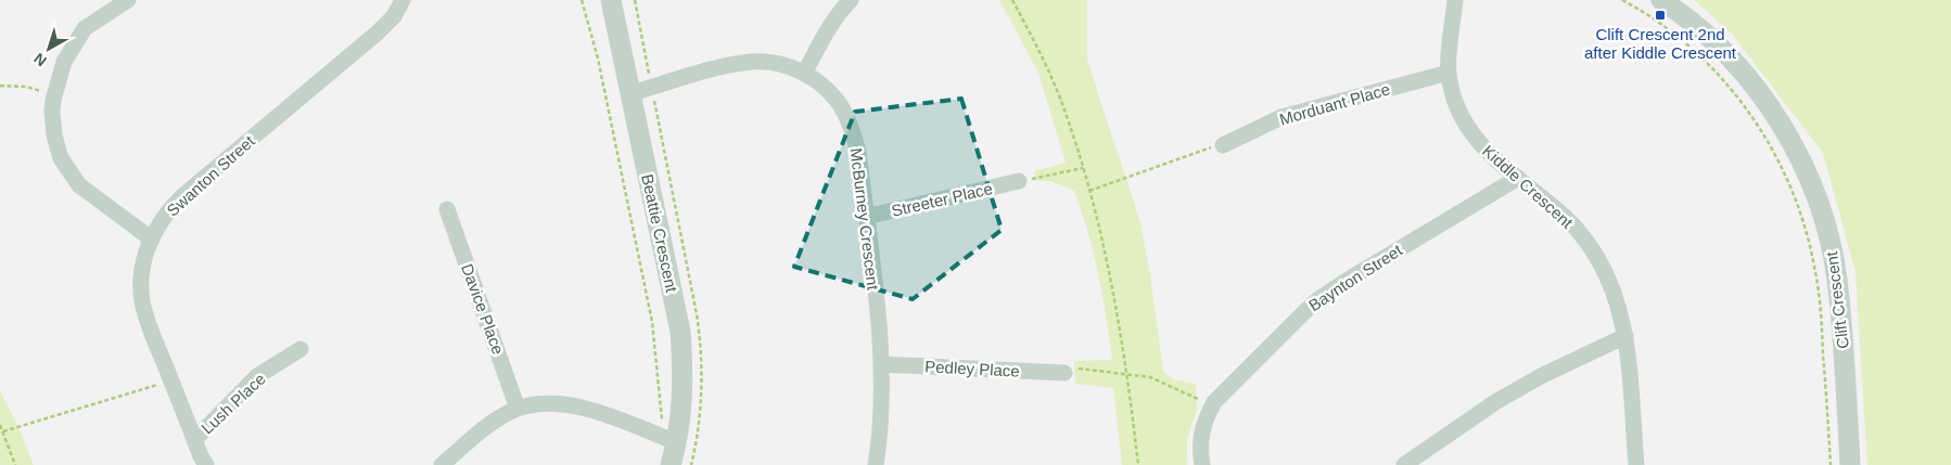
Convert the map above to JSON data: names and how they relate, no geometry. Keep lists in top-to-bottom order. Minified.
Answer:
{"streets":{"street":["Morduant Place","Swanton Street","Kiddle Crescent","Streeter Place","McBurney Crescent","Beattie Crescent","Baynton Street","Clift Crescent","Davice Place","Pedley Place","Lush Place"]},"crossings":[["Morduant Place","Kiddle Crescent"],["Swanton Street","Lush Place"],["Kiddle Crescent","Baynton Street"],["Streeter Place","McBurney Crescent"],["McBurney Crescent","Beattie Crescent"],["McBurney Crescent","Pedley Place"]],"places":{"transit":["Clift Crescent 2nd after Kiddle Crescent"]},"north":"bottom left"}
